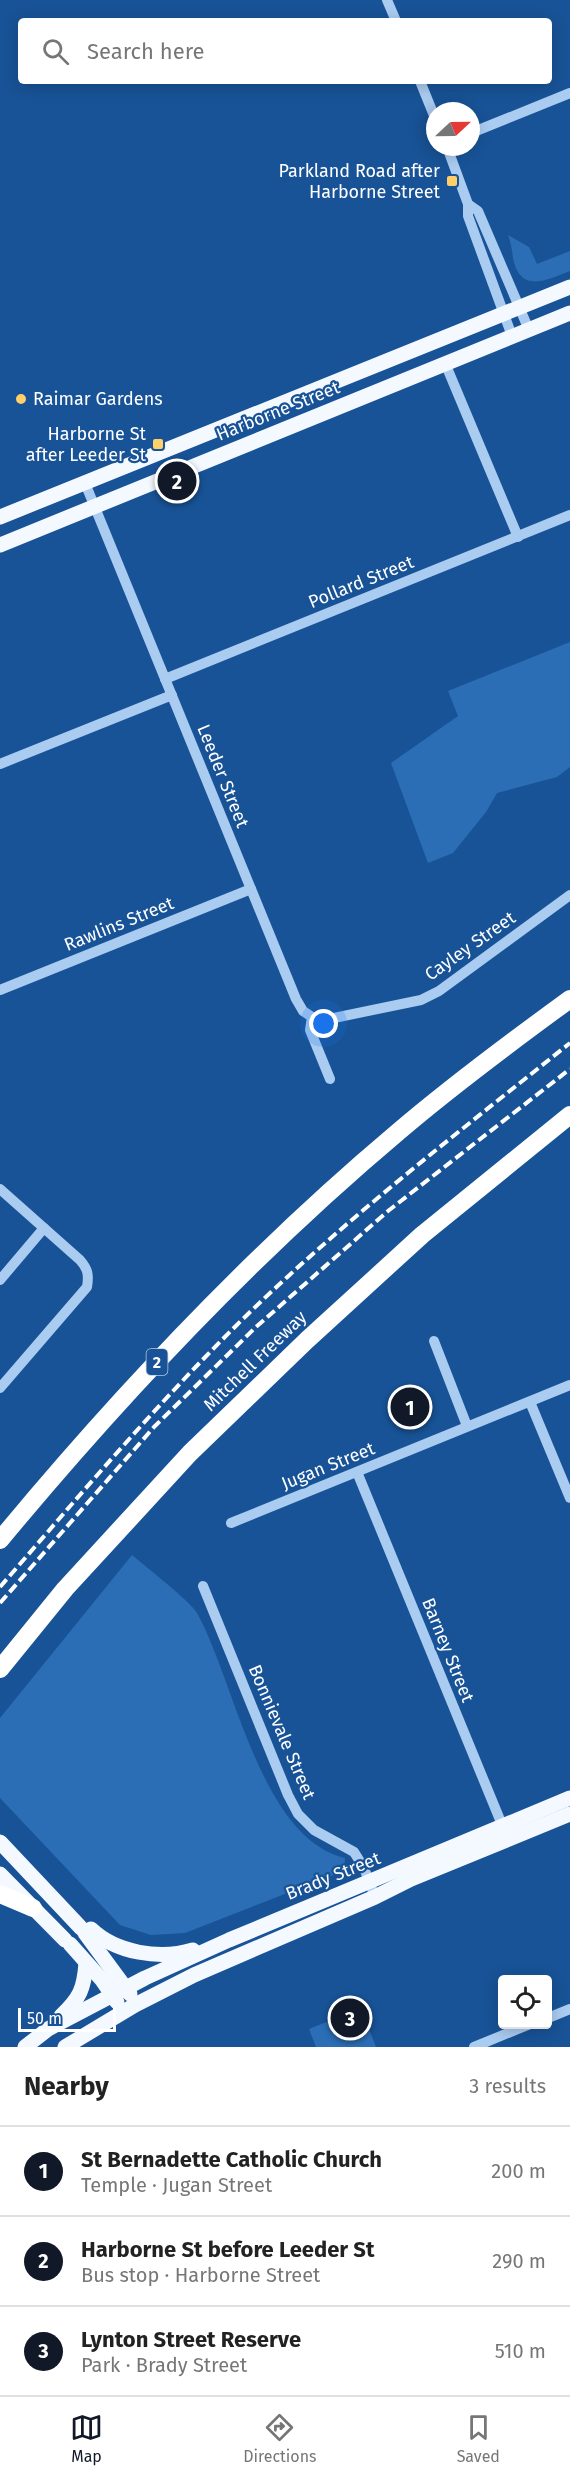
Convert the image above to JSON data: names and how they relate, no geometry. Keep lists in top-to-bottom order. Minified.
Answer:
{"streets":{"highway":["Mitchell Freeway","2"],"main road":["Harborne Street","Brady Street"],"street":["Pollard Street","Leeder Street","Rawlins Street","Cayley Street","Jugan Street","Barney Street","Bonnievale Street"]},"crossings":[["Harborne Street","Leeder Street"],["Pollard Street","Leeder Street"],["Leeder Street","Rawlins Street"],["Leeder Street","Cayley Street"],["Jugan Street","Barney Street"],["Barney Street","Brady Street"],["Bonnievale Street","Brady Street"]],"places":{"transit":["Parkland Road after Harborne Street","Harborne St after Leeder St"],"other":["Raimar Gardens"]},"scale_bar":"50 m","north":"right","page":{"search":"Search here","pins":["2","1","3"],"scale":"50 m","heading":["Nearby","3 results"],"list":[{"mark":"1","name":"St Bernadette Catholic Church","note":"Temple · Jugan Street","value":"200 m"},{"mark":"2","name":"Harborne St before Leeder St","note":"Bus stop · Harborne Street","value":"290 m"},{"mark":"3","name":"Lynton Street Reserve","note":"Park · Brady Street","value":"510 m"}],"nav":["Map","Directions","Saved"]}}
